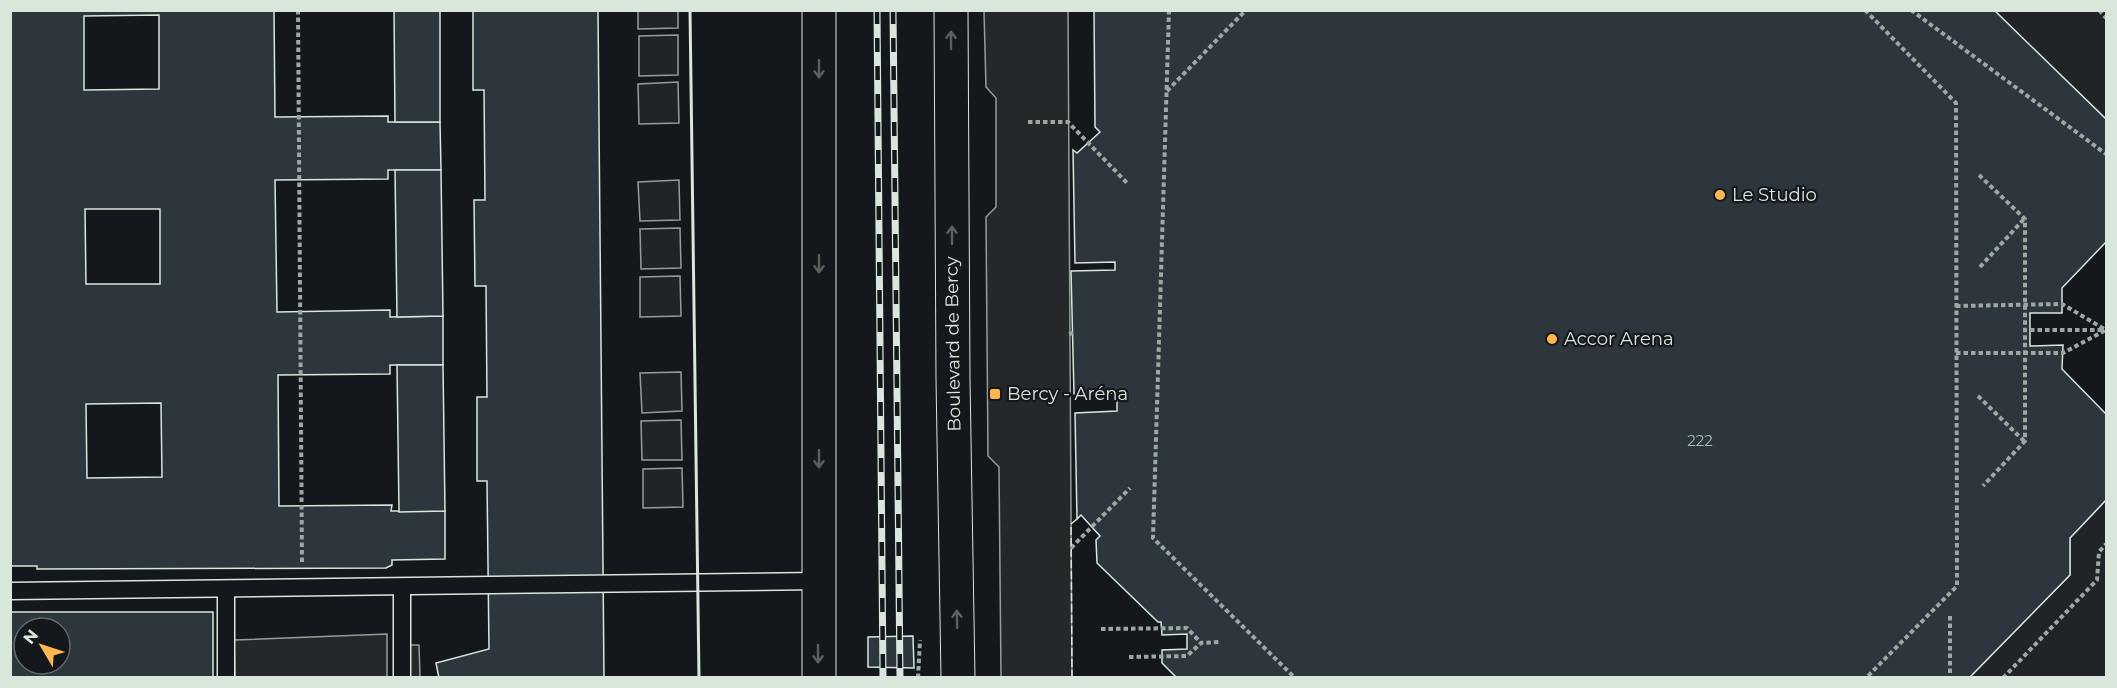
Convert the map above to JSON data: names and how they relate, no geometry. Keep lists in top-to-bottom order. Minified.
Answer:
{"streets":{"main road":["Boulevard de Bercy"]},"places":{"other":["Le Studio","Accor Arena"],"transit":["Bercy - Aréna"]},"house_numbers":["222"],"north":"top left"}
